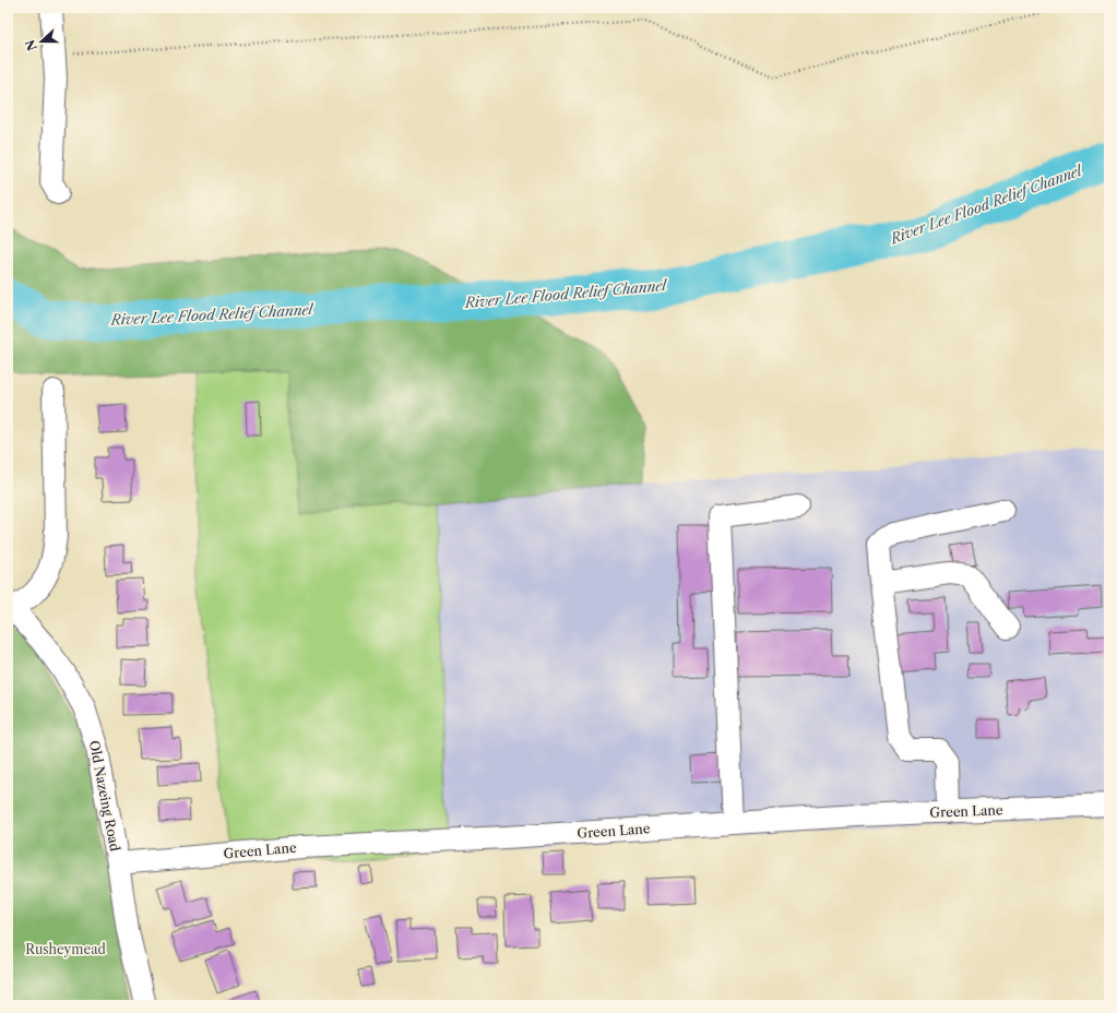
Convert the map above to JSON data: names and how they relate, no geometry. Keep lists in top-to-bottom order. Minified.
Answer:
{"streets":{"street":["Old Nazeing Road","Green Lane"]},"crossings":[["Old Nazeing Road","Green Lane"]],"water":["River Lee Flood Relief Channel"],"parks":["Rusheymead"],"north":"left"}
